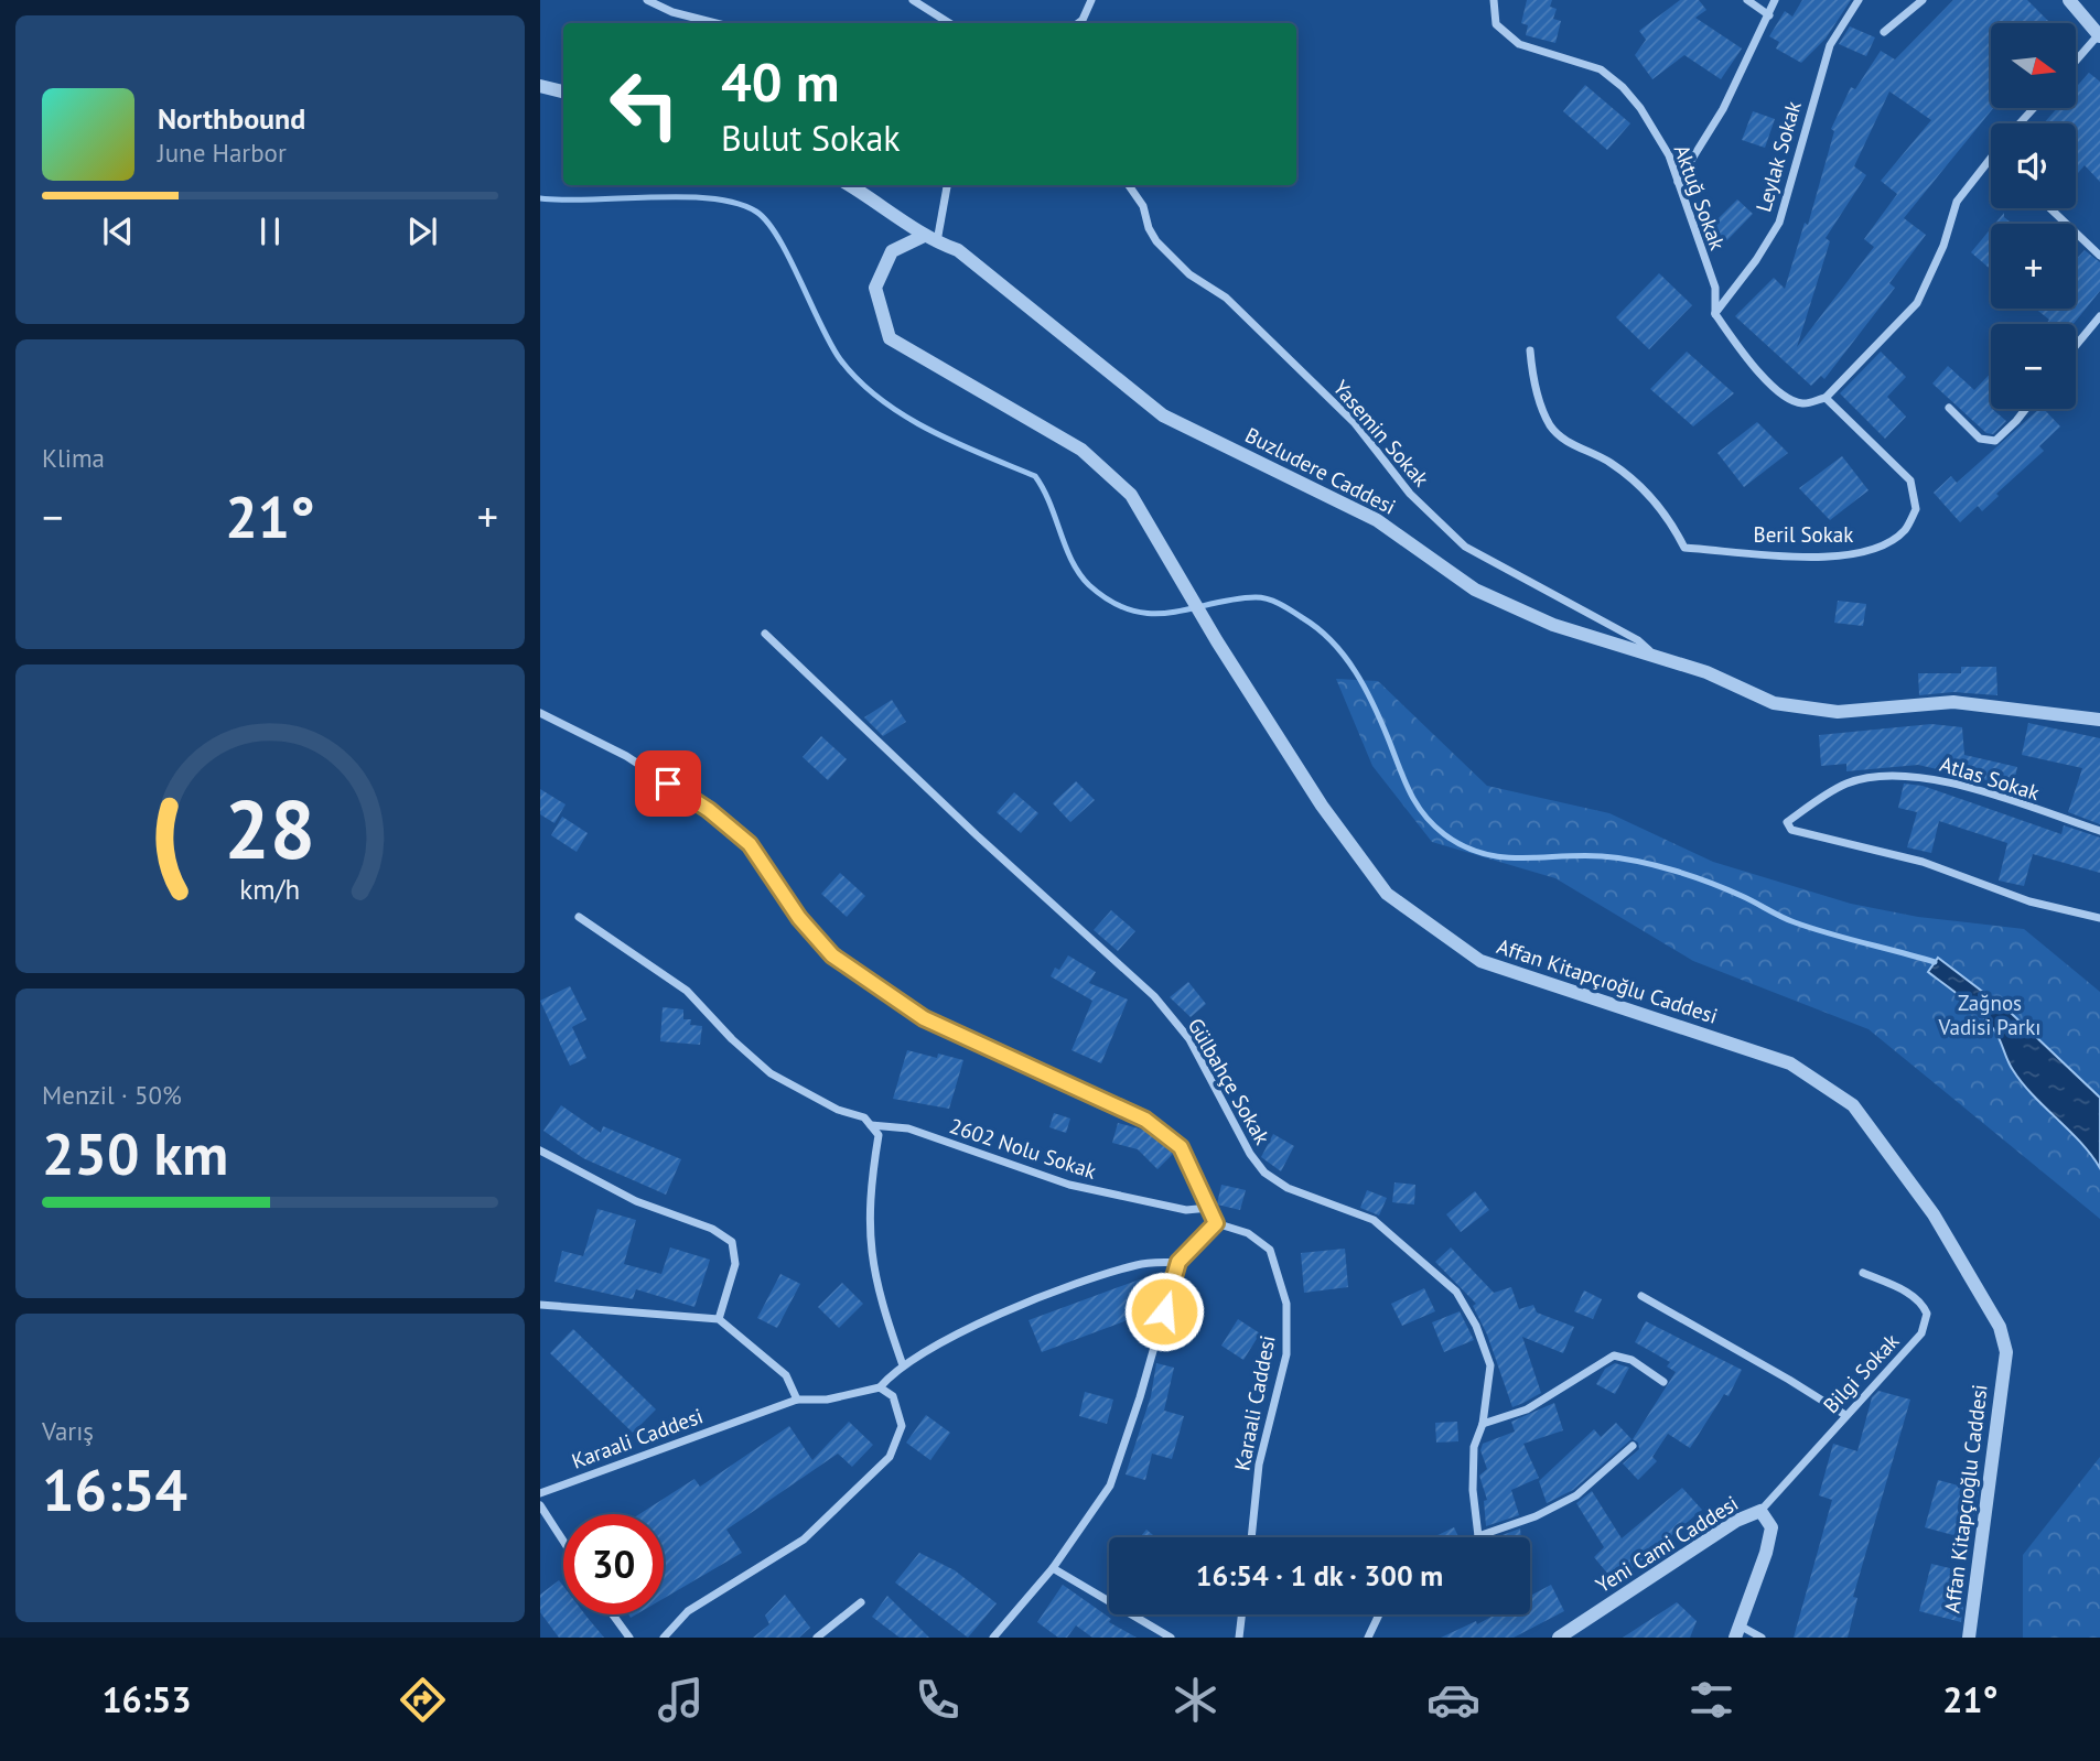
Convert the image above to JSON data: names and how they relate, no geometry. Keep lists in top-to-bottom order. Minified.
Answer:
{"streets":{"street":["Leylak Sokak","Aktuğ Sokak","Yasemin Sokak","Buzludere Caddesi","Beril Sokak","Atlas Sokak","Affan Kitapçıoğlu Caddesi","Gülbahçe Sokak","2602 Nolu Sokak","Bilgi Sokak","Karaali Caddesi","Yeni Cami Caddesi"]},"crossings":[["Leylak Sokak","Aktuğ Sokak"],["Yasemin Sokak","Buzludere Caddesi"],["Buzludere Caddesi","Affan Kitapçıoğlu Caddesi"],["Bilgi Sokak","Yeni Cami Caddesi"]],"parks":["Zağnos Vadisi Parkı"],"north":"right","page":{"map_buttons":["+","−"],"turn":["40 m","Bulut Sokak"],"song":["Northbound","June Harbor"],"tile":["Klima",["Menzil · 50%","250 km"],["Varış","16:54"]],"heat":["−","21°","+"],"limit":"30","trip":"16:54 · 1 dk · 300 m","tabs":["16:53","21°"],"gauge":["28","km/h"]}}
